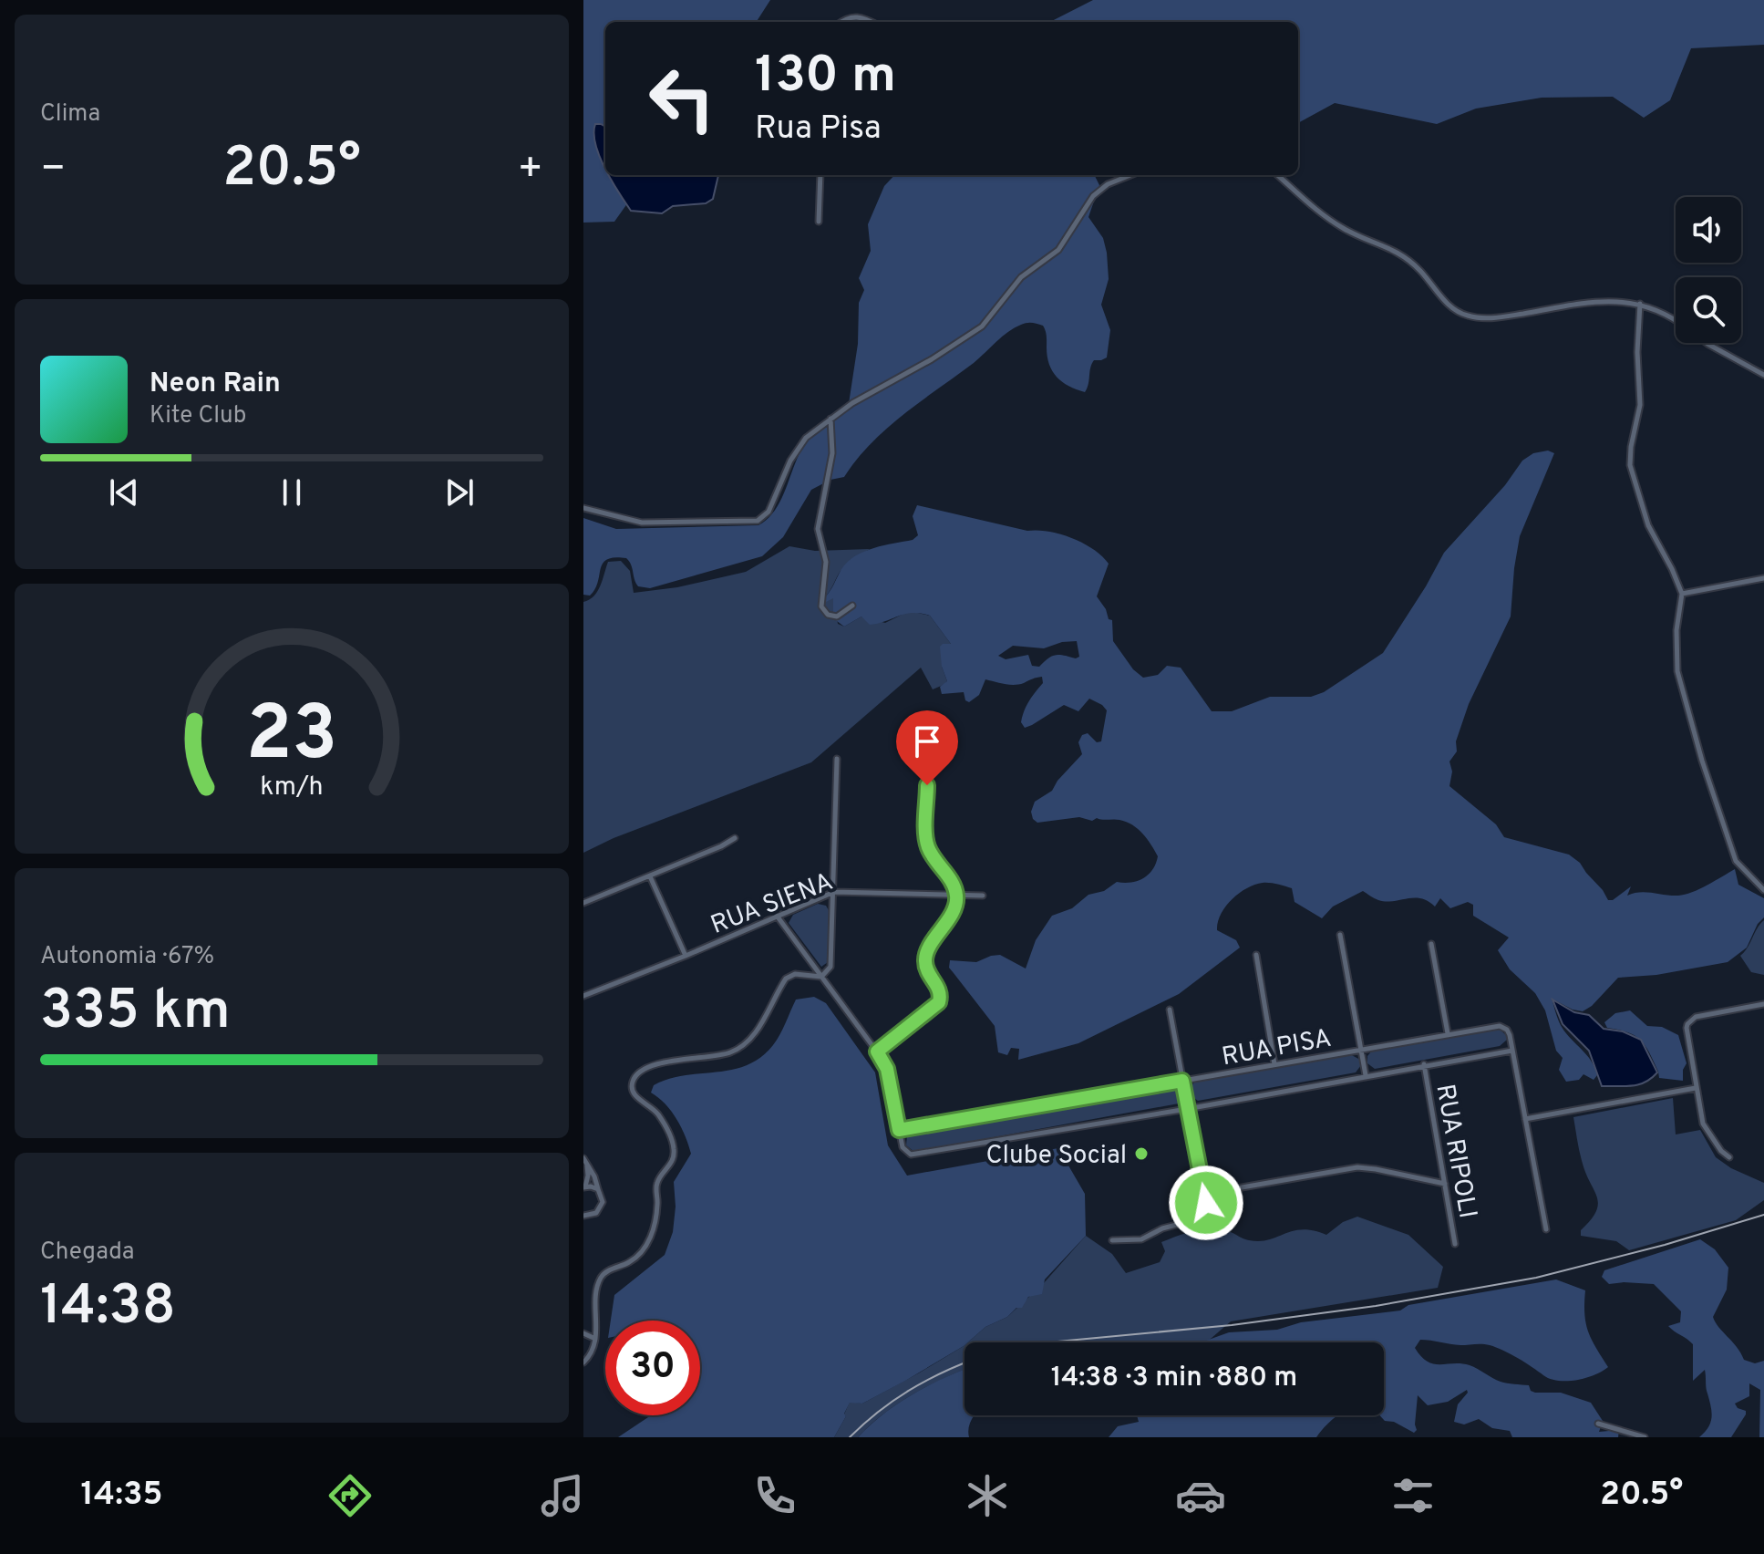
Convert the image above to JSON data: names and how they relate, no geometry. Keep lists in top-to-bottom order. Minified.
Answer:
{"streets":{"street":["RUA SIENA","RUA PISA","RUA RIPOLI"]},"places":["Clube Social"],"page":{"tile":["Clima",["Autonomia · 67%","335 km"],["Chegada","14:38"]],"turn":["130 m","Rua Pisa"],"heat":["−","20.5°","+"],"song":["Neon Rain","Kite Club"],"limit":"30","trip":"14:38 · 3 min · 880 m","tabs":["14:35","20.5°"],"gauge":["23","km/h"]}}
